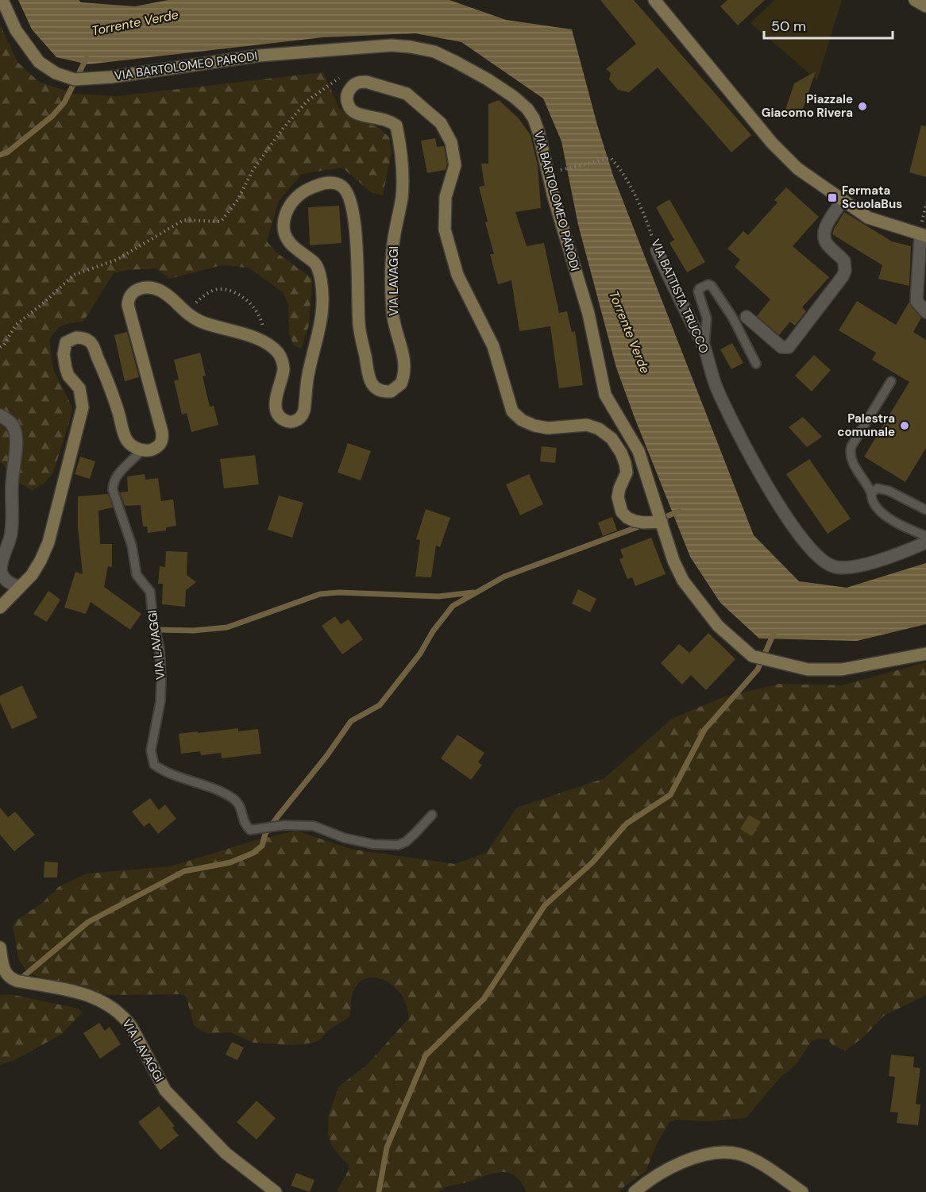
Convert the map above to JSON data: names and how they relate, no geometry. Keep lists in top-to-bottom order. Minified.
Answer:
{"streets":{"street":["VIA BARTOLOMEO PARODI","VIA LAVAGGI","VIA BATTISTA TRUCCO"]},"crossings":[["VIA BARTOLOMEO PARODI","VIA LAVAGGI"]],"water":["Torrente Verde"],"places":{"other":["Piazzale Giacomo Rivera","Palestra comunale"],"transit":["Fermata ScuolaBus"]},"scale_bar":"50 m"}
